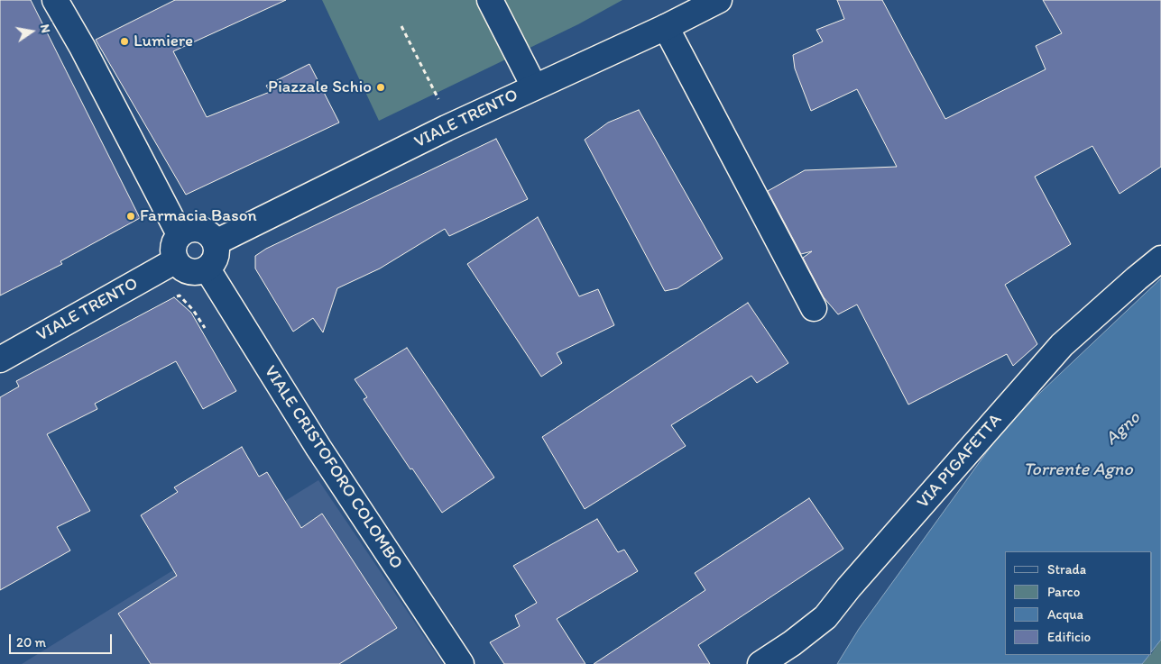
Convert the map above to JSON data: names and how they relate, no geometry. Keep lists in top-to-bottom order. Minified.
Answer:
{"streets":{"street":["VIALE TRENTO","VIA PIGAFETTA","VIALE CRISTOFORO COLOMBO"]},"crossings":[["VIALE TRENTO","VIALE CRISTOFORO COLOMBO"]],"water":["Agno","Torrente Agno"],"places":["Lumiere","Piazzale Schio","Farmacia Bason"],"legend":["Strada","Parco","Acqua","Edificio"],"scale_bar":"20 m","north":"right"}
